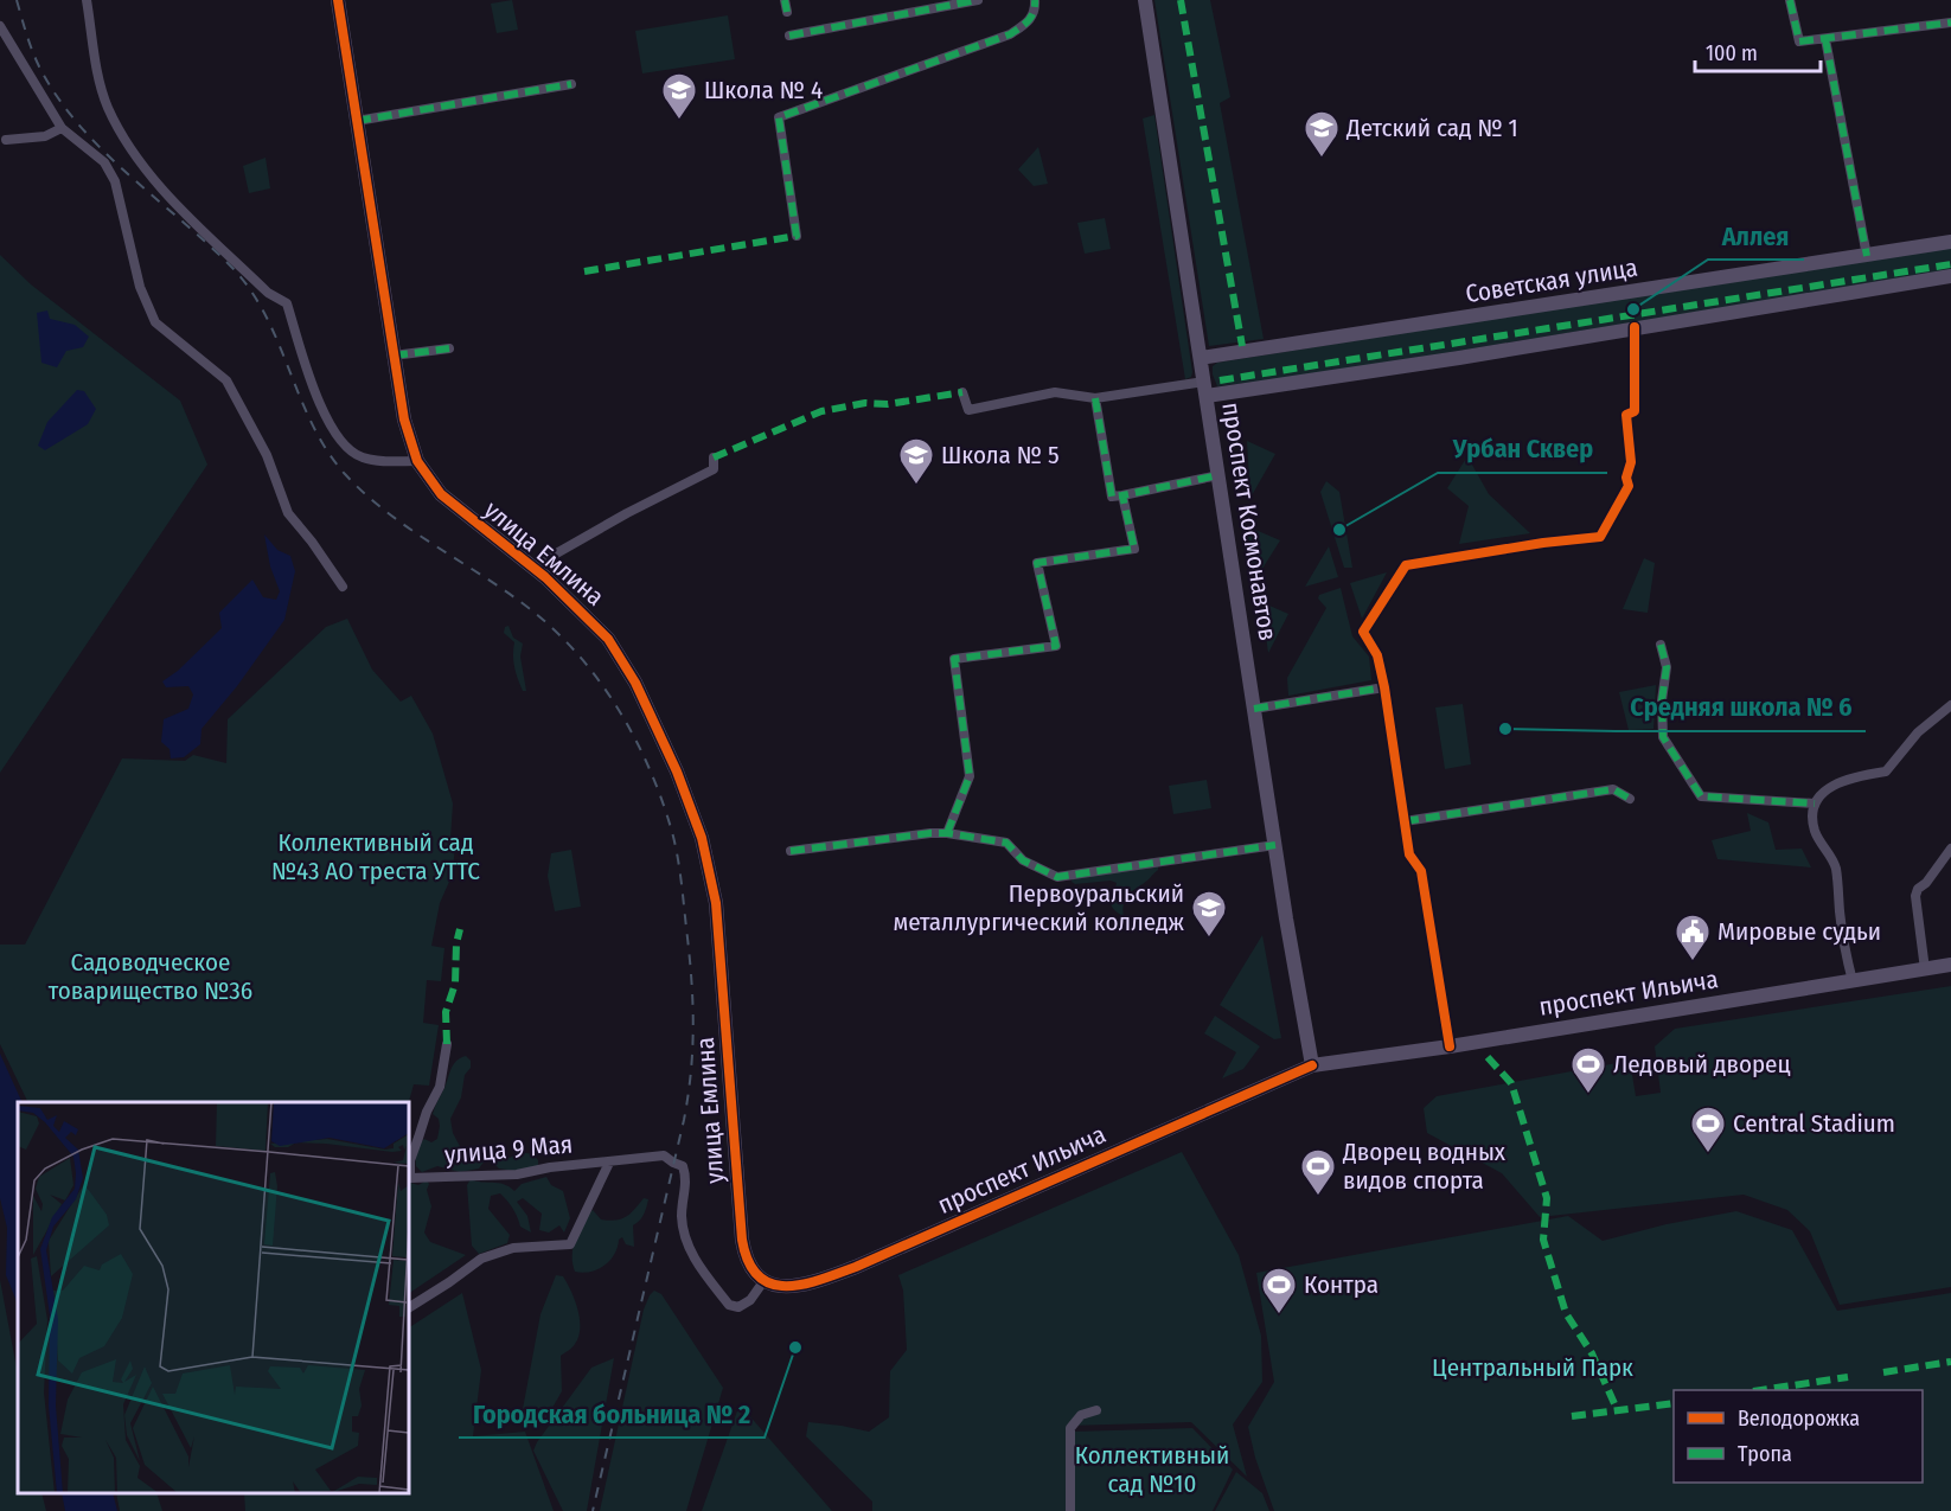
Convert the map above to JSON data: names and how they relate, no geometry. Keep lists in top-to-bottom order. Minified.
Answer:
{"streets":{"street":["Советская улица","проспект Космонавтов","улица Емлина","проспект Ильича","улица 9 Мая"]},"crossings":[["Советская улица","проспект Космонавтов"],["проспект Космонавтов","проспект Ильича"],["улица Емлина","проспект Ильича"],["улица Емлина","улица 9 Мая"],["проспект Ильича","улица 9 Мая"]],"parks":["Коллективный сад №43 АО треста УТТС","Садоводческое товарищество №36","Центральный Парк","Коллективный сад №10"],"places":{"school or university":["Школа № 4","Детский сад № 1","Школа № 5","Первоуральский металлургический колледж"],"other":["Аллея","Урбан Сквер","Средняя школа № 6","Городская больница № 2"],"public building":["Мировые судьи"],"sports":["Ледовый дворец","Central Stadium","Дворец водных видов спорта","Контра"]},"legend":["Велодорожка","Тропа"],"scale_bar":"100 m"}
